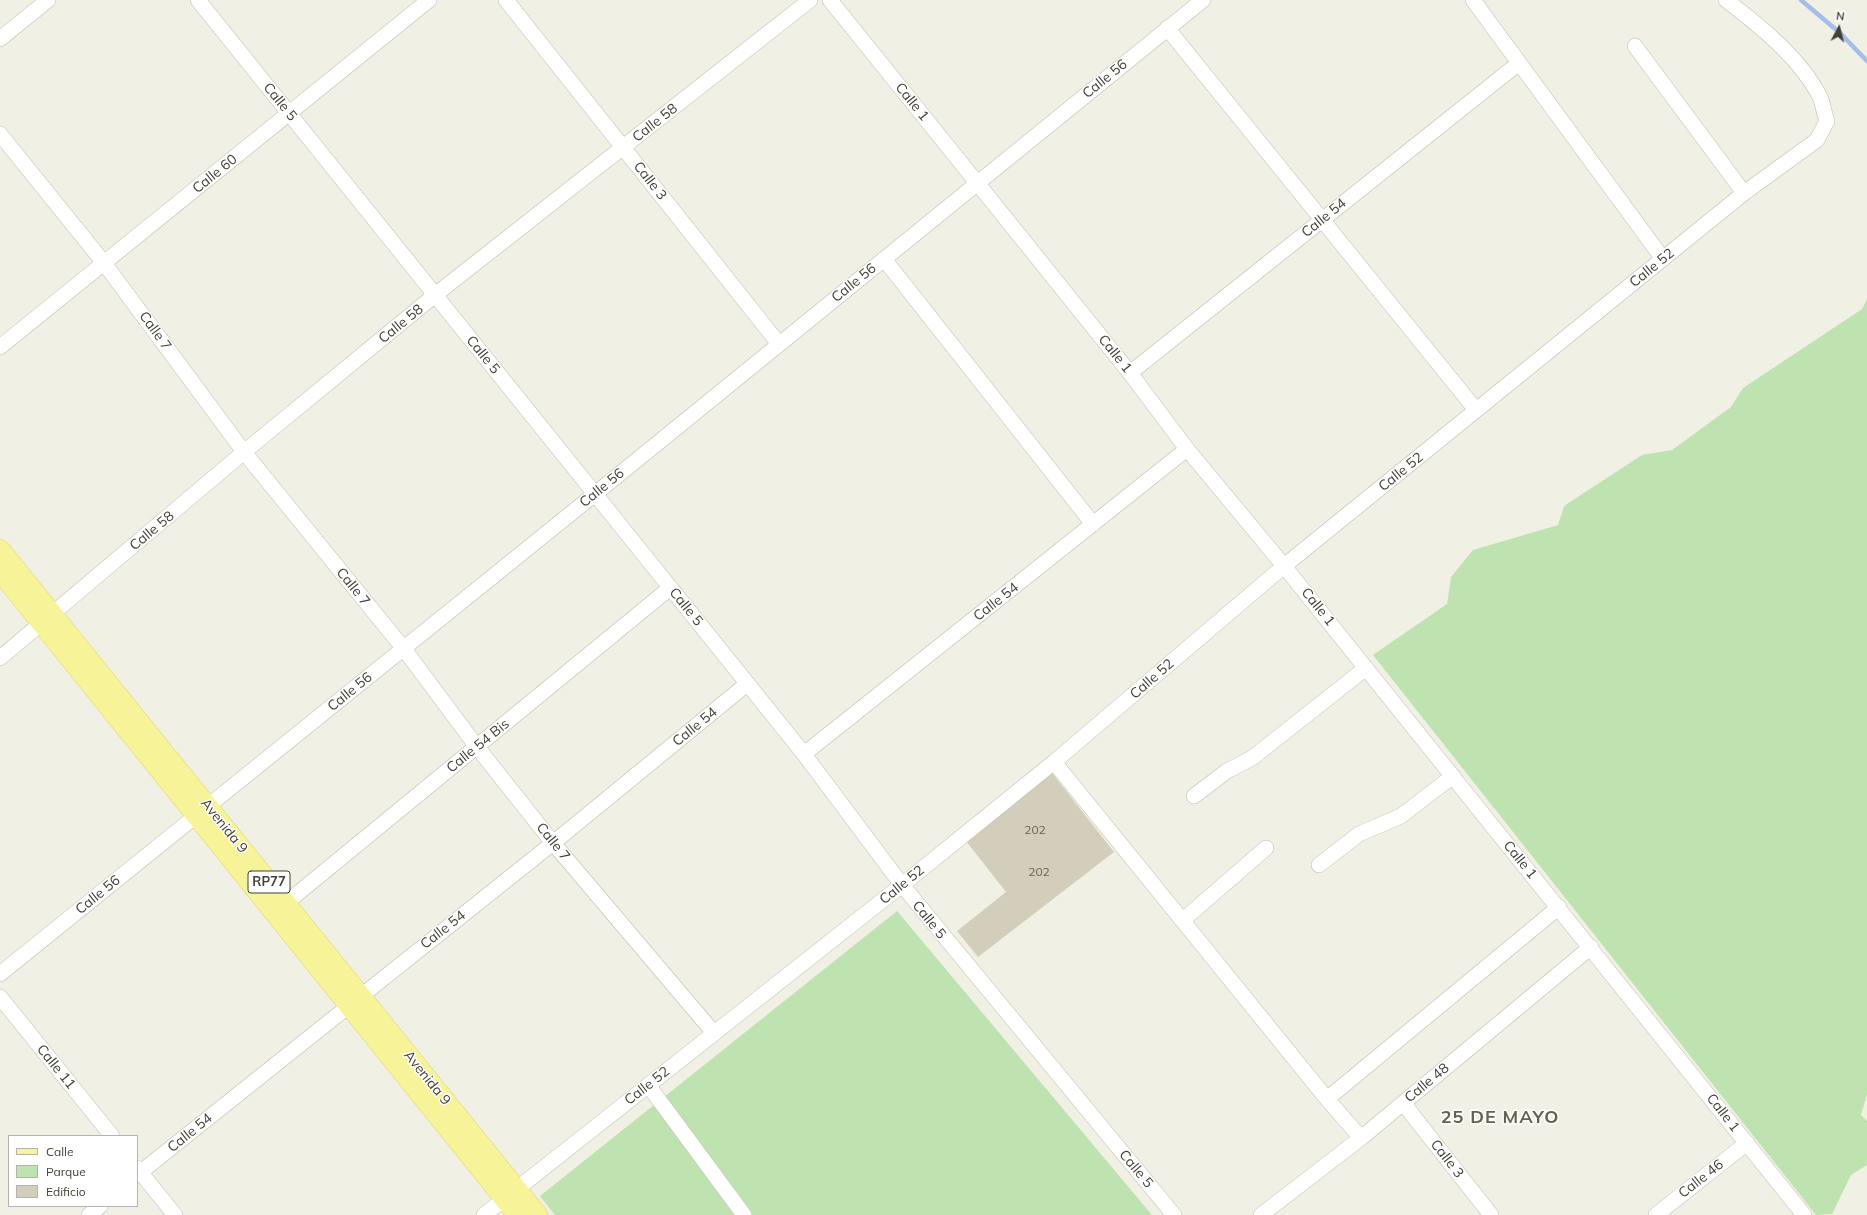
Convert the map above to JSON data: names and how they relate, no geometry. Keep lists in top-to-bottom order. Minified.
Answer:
{"streets":{"main road":["Avenida 9","RP77"],"street":["Calle 56","Calle 5","Calle 1","Calle 58","Calle 60","Calle 3","Calle 54","Calle 52","Calle 7","Calle 54 Bis","Calle 11","Calle 48","Calle 46"]},"crossings":[["Calle 56","Calle 5"],["Calle 56","Calle 1"],["Calle 56","Calle 3"],["Calle 56","Calle 7"],["Calle 56","Avenida 9"],["Calle 5","Calle 58"],["Calle 5","Calle 60"],["Calle 5","Calle 54"],["Calle 5","Calle 52"],["Calle 5","Calle 54 Bis"],["Calle 1","Calle 54"],["Calle 1","Calle 52"],["Calle 1","Calle 48"],["Calle 1","Calle 46"],["Calle 58","Calle 3"],["Calle 58","Calle 7"],["Calle 58","Avenida 9"],["Calle 60","Calle 7"],["Calle 3","Calle 48"],["Calle 54","Calle 7"],["Calle 54","Avenida 9"],["Calle 52","Calle 7"],["Calle 52","Avenida 9"],["Calle 7","Calle 54 Bis"],["Calle 54 Bis","Avenida 9"]],"districts":["25 DE MAYO"],"house_numbers":["202","202"],"legend":["Calle","Parque","Edificio"],"north":"top"}
